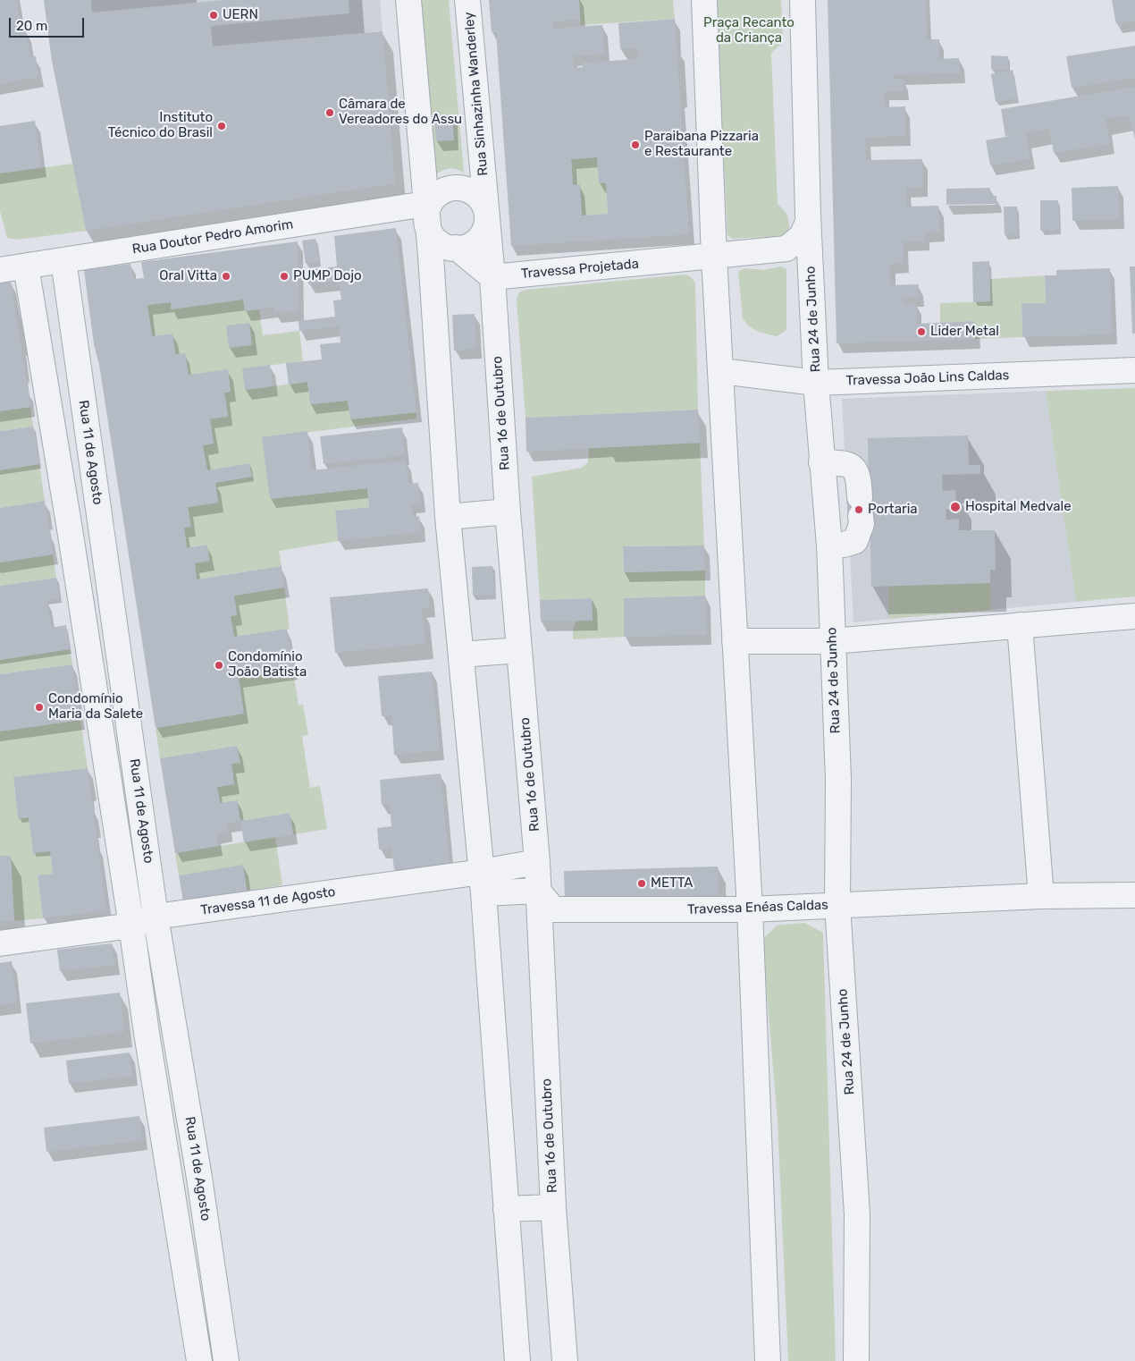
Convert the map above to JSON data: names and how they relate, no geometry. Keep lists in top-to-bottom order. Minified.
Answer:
{"streets":{"street":["Rua Sinhazinha Wanderley","Rua Doutor Pedro Amorim","Travessa Projetada","Rua 24 de Junho","Travessa João Lins Caldas","Rua 16 de Outubro","Rua 11 de Agosto","Travessa 11 de Agosto","Travessa Enéas Caldas"]},"crossings":[["Rua Sinhazinha Wanderley","Rua 16 de Outubro"],["Rua Doutor Pedro Amorim","Rua 16 de Outubro"],["Rua Doutor Pedro Amorim","Rua 11 de Agosto"],["Travessa Projetada","Rua 24 de Junho"],["Travessa Projetada","Rua 16 de Outubro"],["Rua 24 de Junho","Travessa João Lins Caldas"],["Rua 24 de Junho","Travessa Enéas Caldas"],["Rua 16 de Outubro","Travessa 11 de Agosto"],["Rua 16 de Outubro","Travessa Enéas Caldas"],["Rua 11 de Agosto","Travessa 11 de Agosto"]],"parks":["Praça Recanto da Criança"],"places":["UERN","Câmara de Vereadores do Assu","Instituto Técnico do Brasil","Paraibana Pizzaria e Restaurante","Oral Vitta","PUMP Dojo","Lider Metal","Hospital Medvale","Portaria","Condomínio João Batista","Condomínio Maria da Salete","METTA"],"scale_bar":"20 m"}
